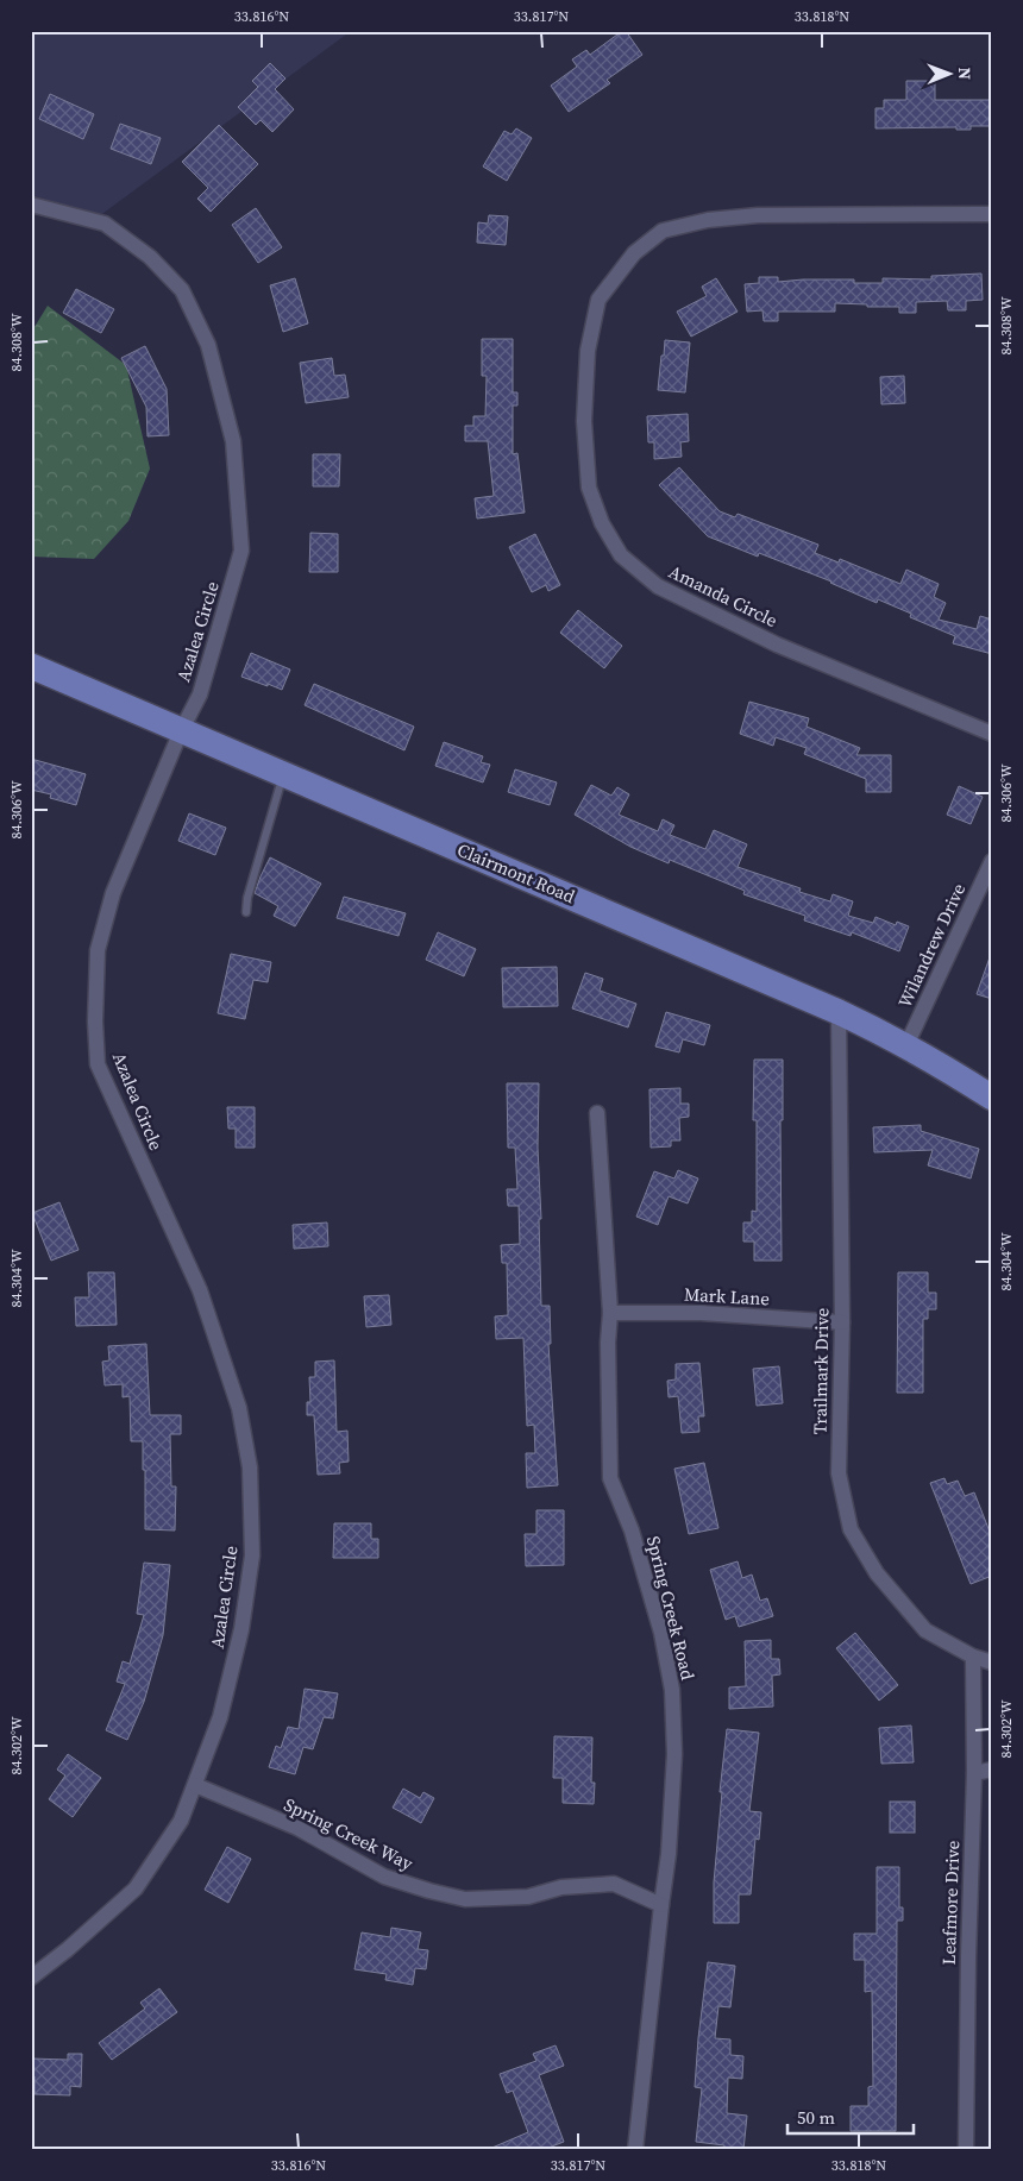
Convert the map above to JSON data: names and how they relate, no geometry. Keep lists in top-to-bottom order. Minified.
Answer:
{"streets":{"main road":["Clairmont Road"],"street":["Amanda Circle","Azalea Circle","Wilandrew Drive","Mark Lane","Trailmark Drive","Spring Creek Road","Spring Creek Way","Leafmore Drive"]},"crossings":[["Azalea Circle","Clairmont Road"],["Azalea Circle","Spring Creek Way"],["Clairmont Road","Wilandrew Drive"],["Clairmont Road","Trailmark Drive"],["Mark Lane","Trailmark Drive"],["Mark Lane","Spring Creek Road"],["Trailmark Drive","Leafmore Drive"],["Spring Creek Road","Spring Creek Way"]],"scale_bar":"50 m","north":"right","coordinates":["33.816°N","33.817°N","33.818°N","84.308°W","84.306°W","84.304°W","84.302°W"]}
